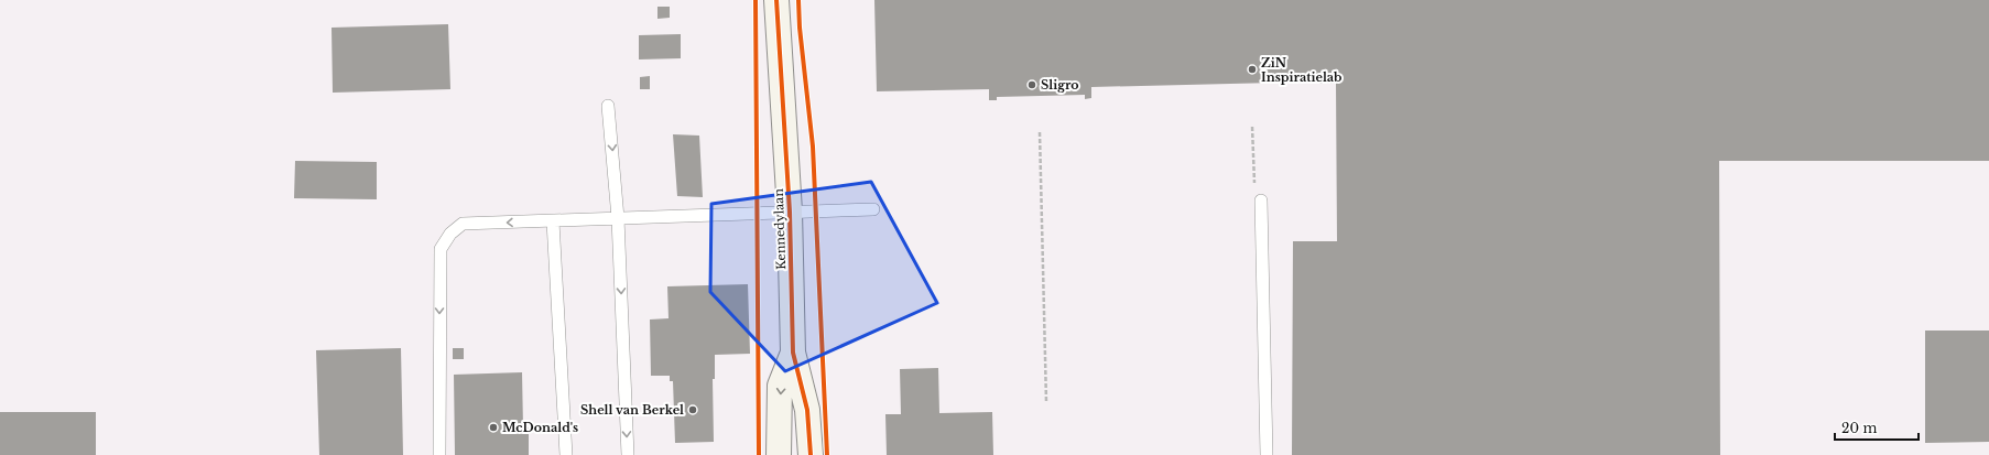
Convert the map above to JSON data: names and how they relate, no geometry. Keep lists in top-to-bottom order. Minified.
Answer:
{"streets":{"street":["Kennedylaan"]},"places":["ZiN Inspiratielab","Sligro","Shell van Berkel","McDonald's"],"scale_bar":"20 m"}
